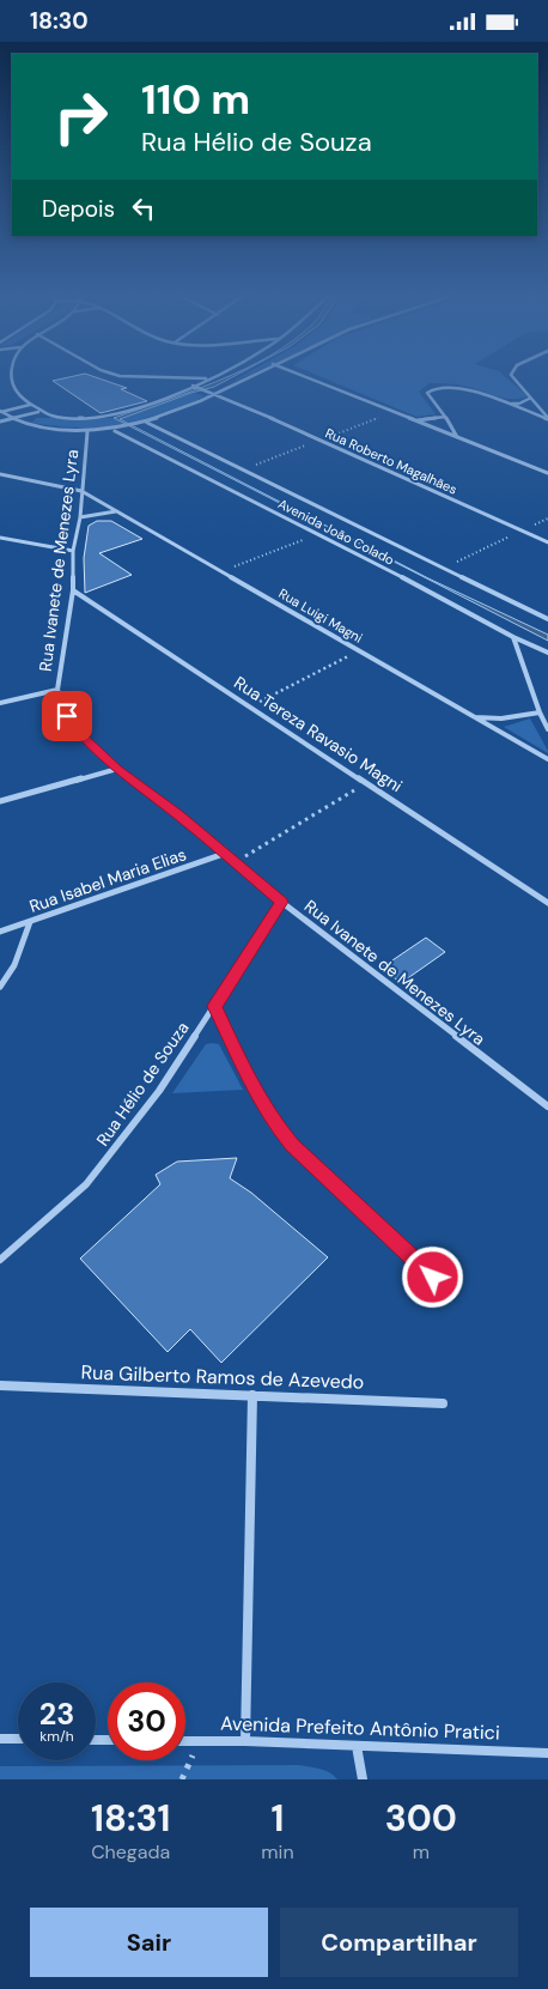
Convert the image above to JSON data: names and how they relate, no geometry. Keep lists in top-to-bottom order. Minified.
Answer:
{"streets":{"street":["Rua Roberto Magalhães","Avenida João Colado","Rua Ivanete de Menezes Lyra","Rua Luigi Magni","Rua Tereza Ravasio Magni","Rua Isabel Maria Elias","Rua Hélio de Souza","Rua Gilberto Ramos de Azevedo","Avenida Prefeito Antônio Pratici"]},"crossings":[["Rua Ivanete de Menezes Lyra","Rua Luigi Magni"],["Rua Ivanete de Menezes Lyra","Rua Tereza Ravasio Magni"],["Rua Ivanete de Menezes Lyra","Rua Isabel Maria Elias"],["Rua Ivanete de Menezes Lyra","Rua Hélio de Souza"]],"page":{"status":"18:30","turn":["110 m","Rua Hélio de Souza"],"then":"Depois","speed":"23 km/h","limit":"30","eta":["18:31","Chegada","1","min","300","m"],"buttons":["Sair","Compartilhar"]}}
